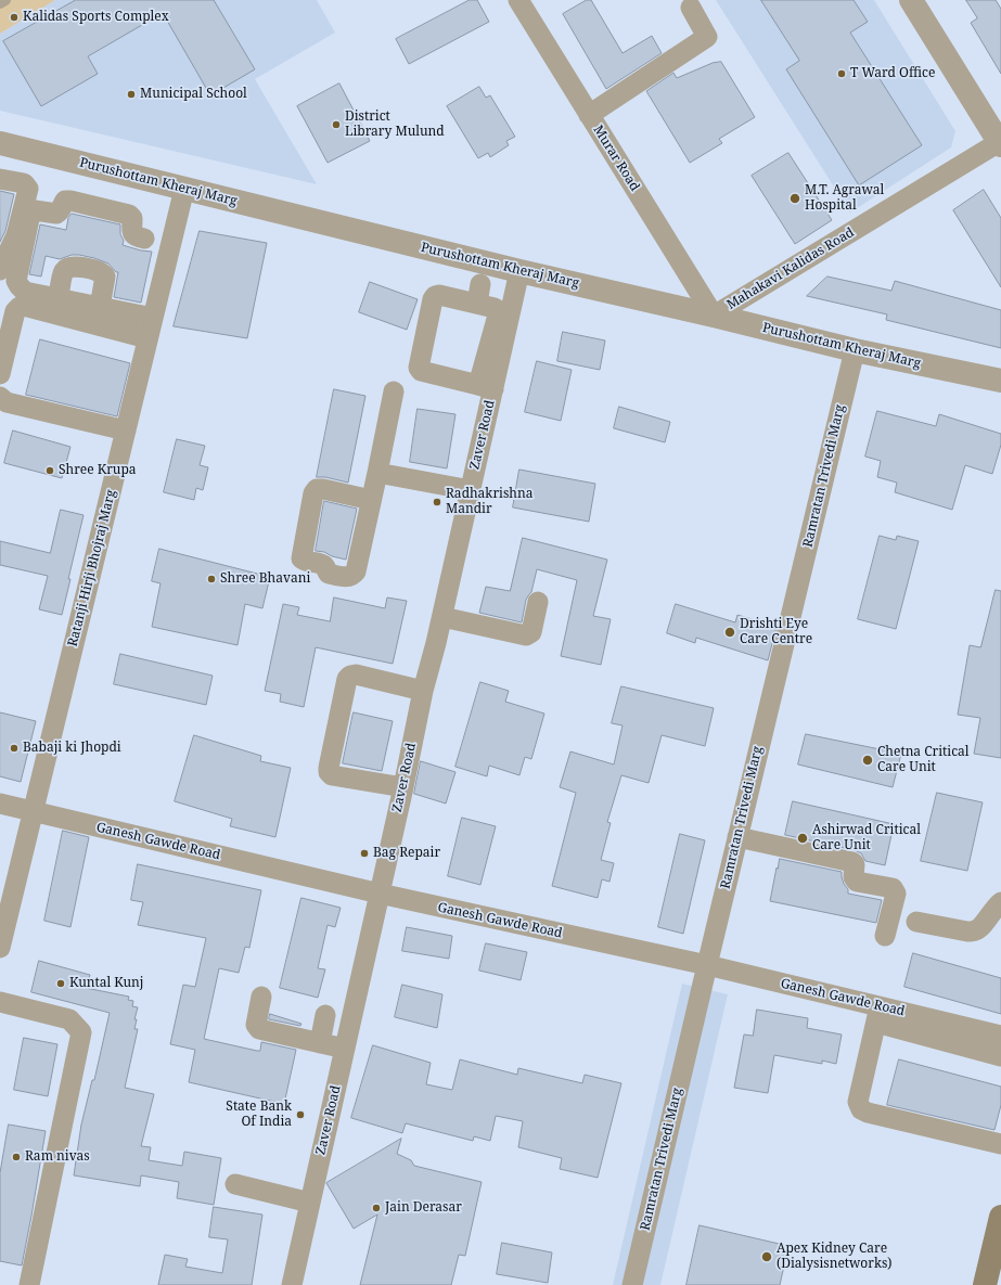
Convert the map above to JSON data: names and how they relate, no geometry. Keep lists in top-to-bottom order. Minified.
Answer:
{"streets":{"street":["Murar Road","Purushottam Kheraj Marg","Mahakavi Kalidas Road","Zaver Road","Ramratan Trivedi Marg","Ratanji Hirji Bhojraj Marg","Ganesh Gawde Road"]},"crossings":[["Murar Road","Purushottam Kheraj Marg"],["Murar Road","Mahakavi Kalidas Road"],["Purushottam Kheraj Marg","Mahakavi Kalidas Road"],["Purushottam Kheraj Marg","Zaver Road"],["Purushottam Kheraj Marg","Ramratan Trivedi Marg"],["Purushottam Kheraj Marg","Ratanji Hirji Bhojraj Marg"],["Zaver Road","Ganesh Gawde Road"],["Ramratan Trivedi Marg","Ganesh Gawde Road"],["Ratanji Hirji Bhojraj Marg","Ganesh Gawde Road"]],"places":["Kalidas Sports Complex","T Ward Office","Municipal School","District Library Mulund","M.T. Agrawal Hospital","Shree Krupa","Radhakrishna Mandir","Shree Bhavani","Drishti Eye Care Centre","Babaji ki Jhopdi","Chetna Critical Care Unit","Ashirwad Critical Care Unit","Bag Repair","Kuntal Kunj","State Bank Of India","Ram nivas","Jain Derasar","Apex Kidney Care (Dialysisnetworks)"]}
